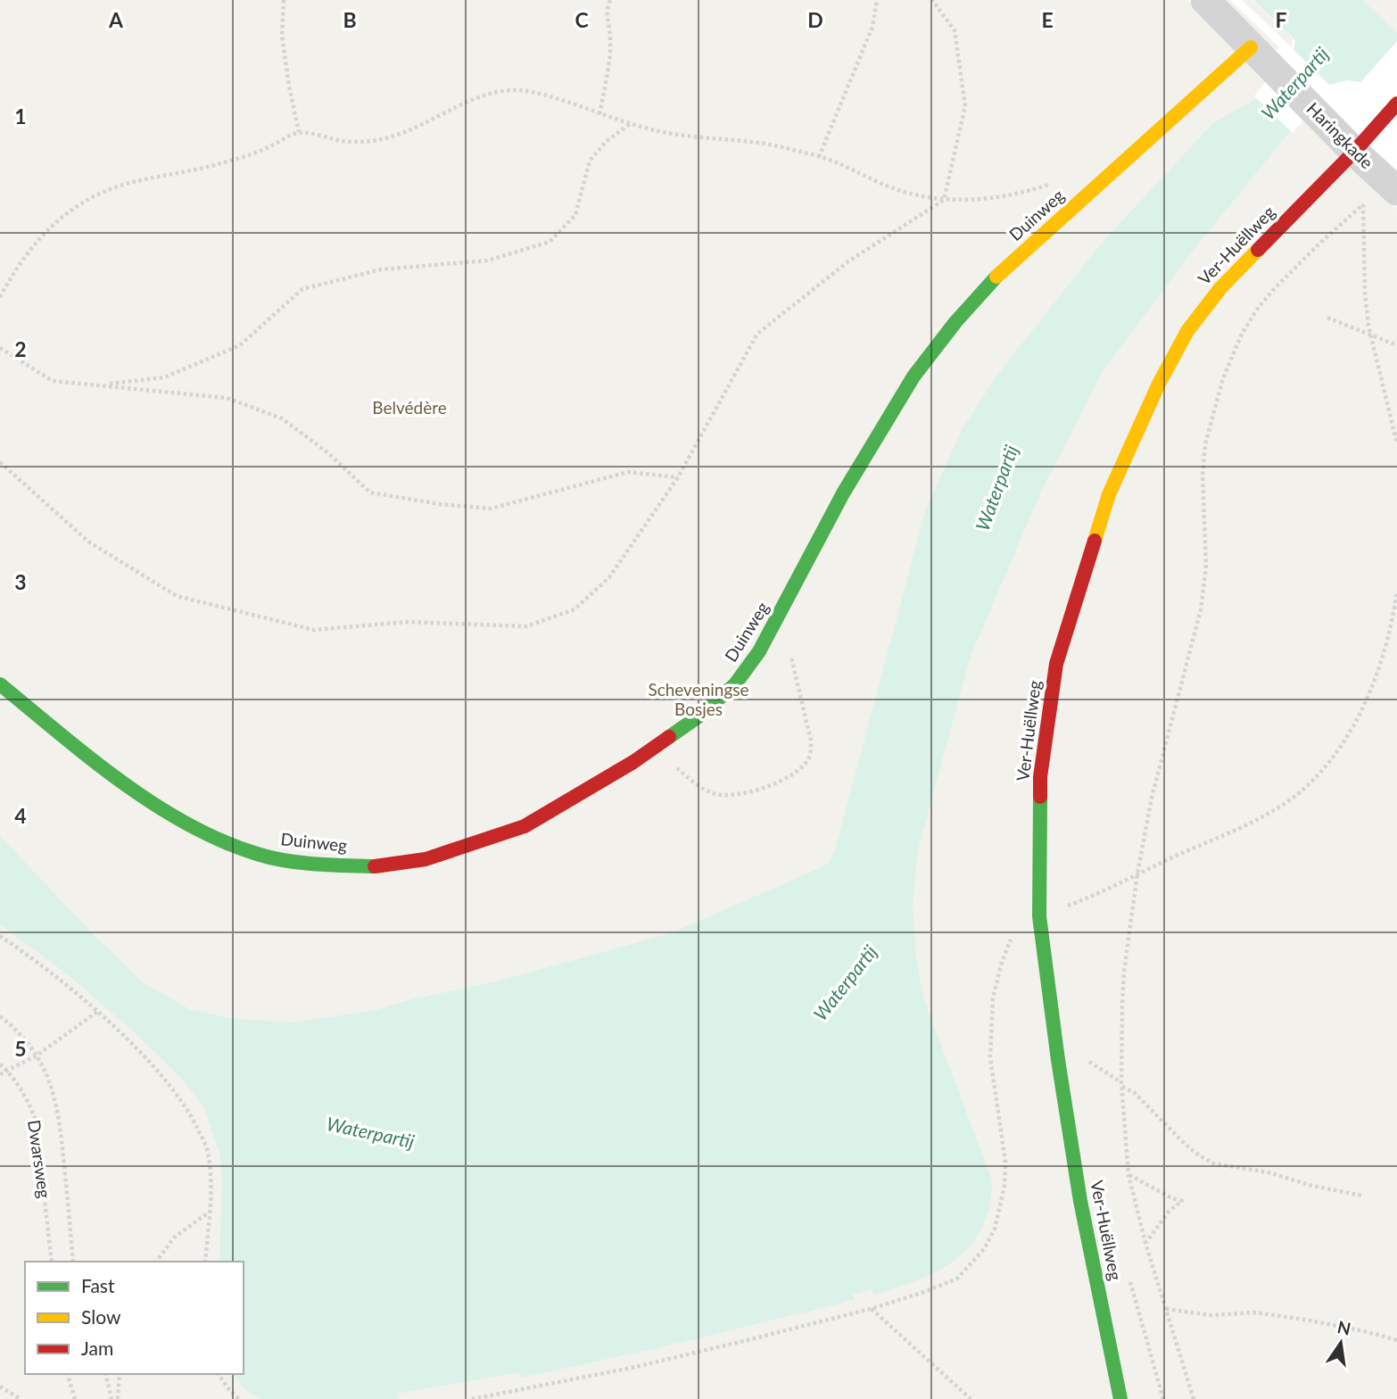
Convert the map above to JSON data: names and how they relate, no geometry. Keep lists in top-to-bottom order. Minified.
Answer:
{"streets":{"street":["Haringkade","Duinweg","Ver-Huëllweg"],"path":["Dwarsweg"]},"crossings":[["Haringkade","Duinweg"],["Haringkade","Ver-Huëllweg"]],"water":["Waterpartij"],"parks":["Belvédère","Scheveningse Bosjes"],"legend":["Fast","Slow","Jam"],"north":"top","grid":{"columns":["A","B","C","D","E","F"],"rows":["1","2","3","4","5"]}}
